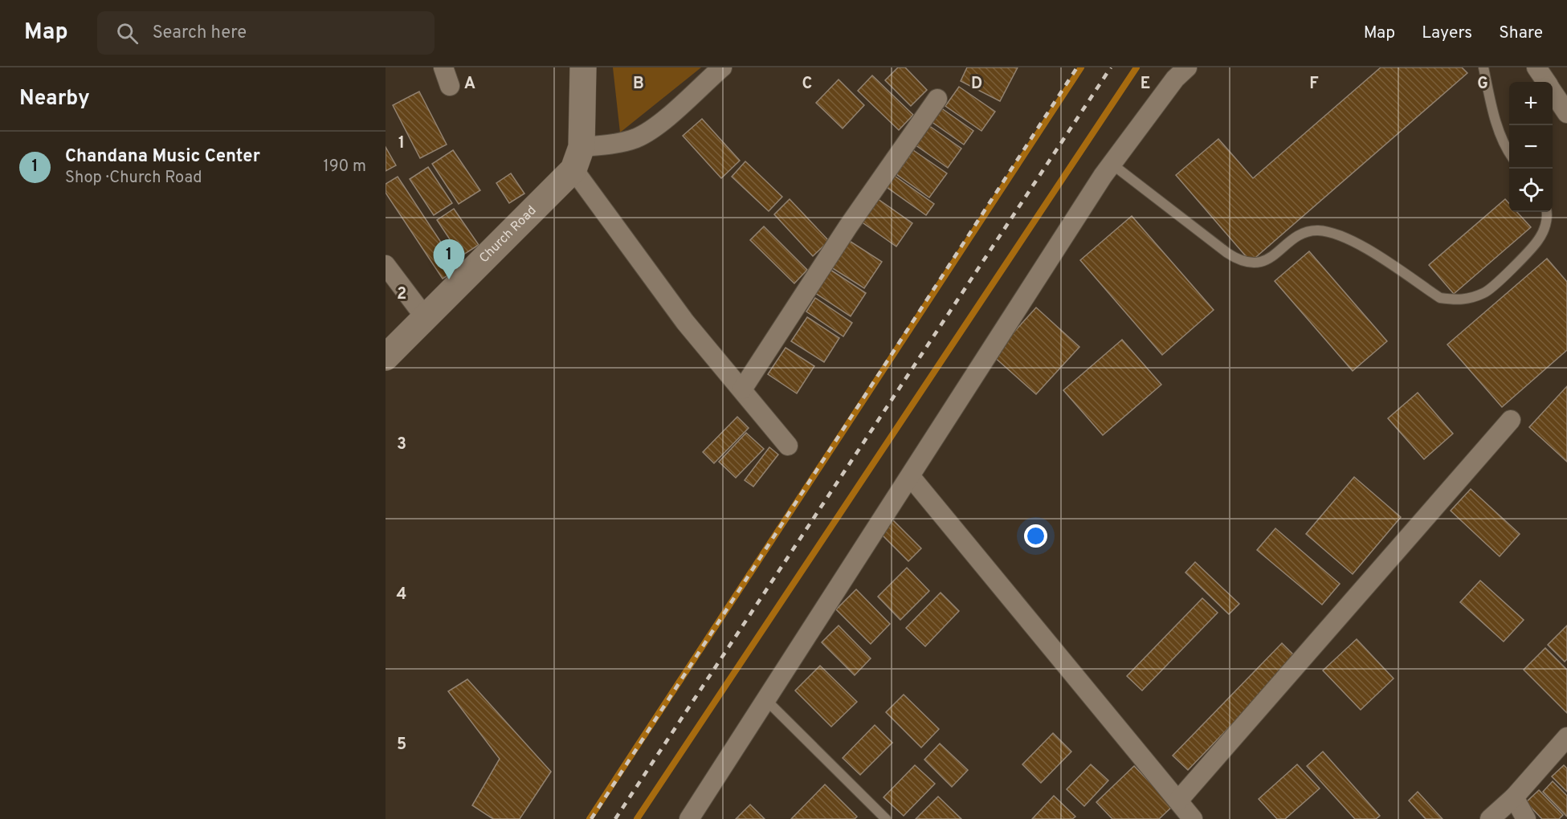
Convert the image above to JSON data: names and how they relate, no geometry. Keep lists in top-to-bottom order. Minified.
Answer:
{"streets":{"street":["Church Road"]},"page":{"header":"Map","search":"Search here","nav":["Map","Layers","Share"],"heading":"Nearby","map_buttons":["+","−"],"list":[{"mark":"1","name":"Chandana Music Center","note":"Shop · Church Road","value":"190 m"}],"pins":"1"},"grid":{"columns":["A","B","C","D","E","F","G"],"rows":["1","2","3","4","5"]}}
